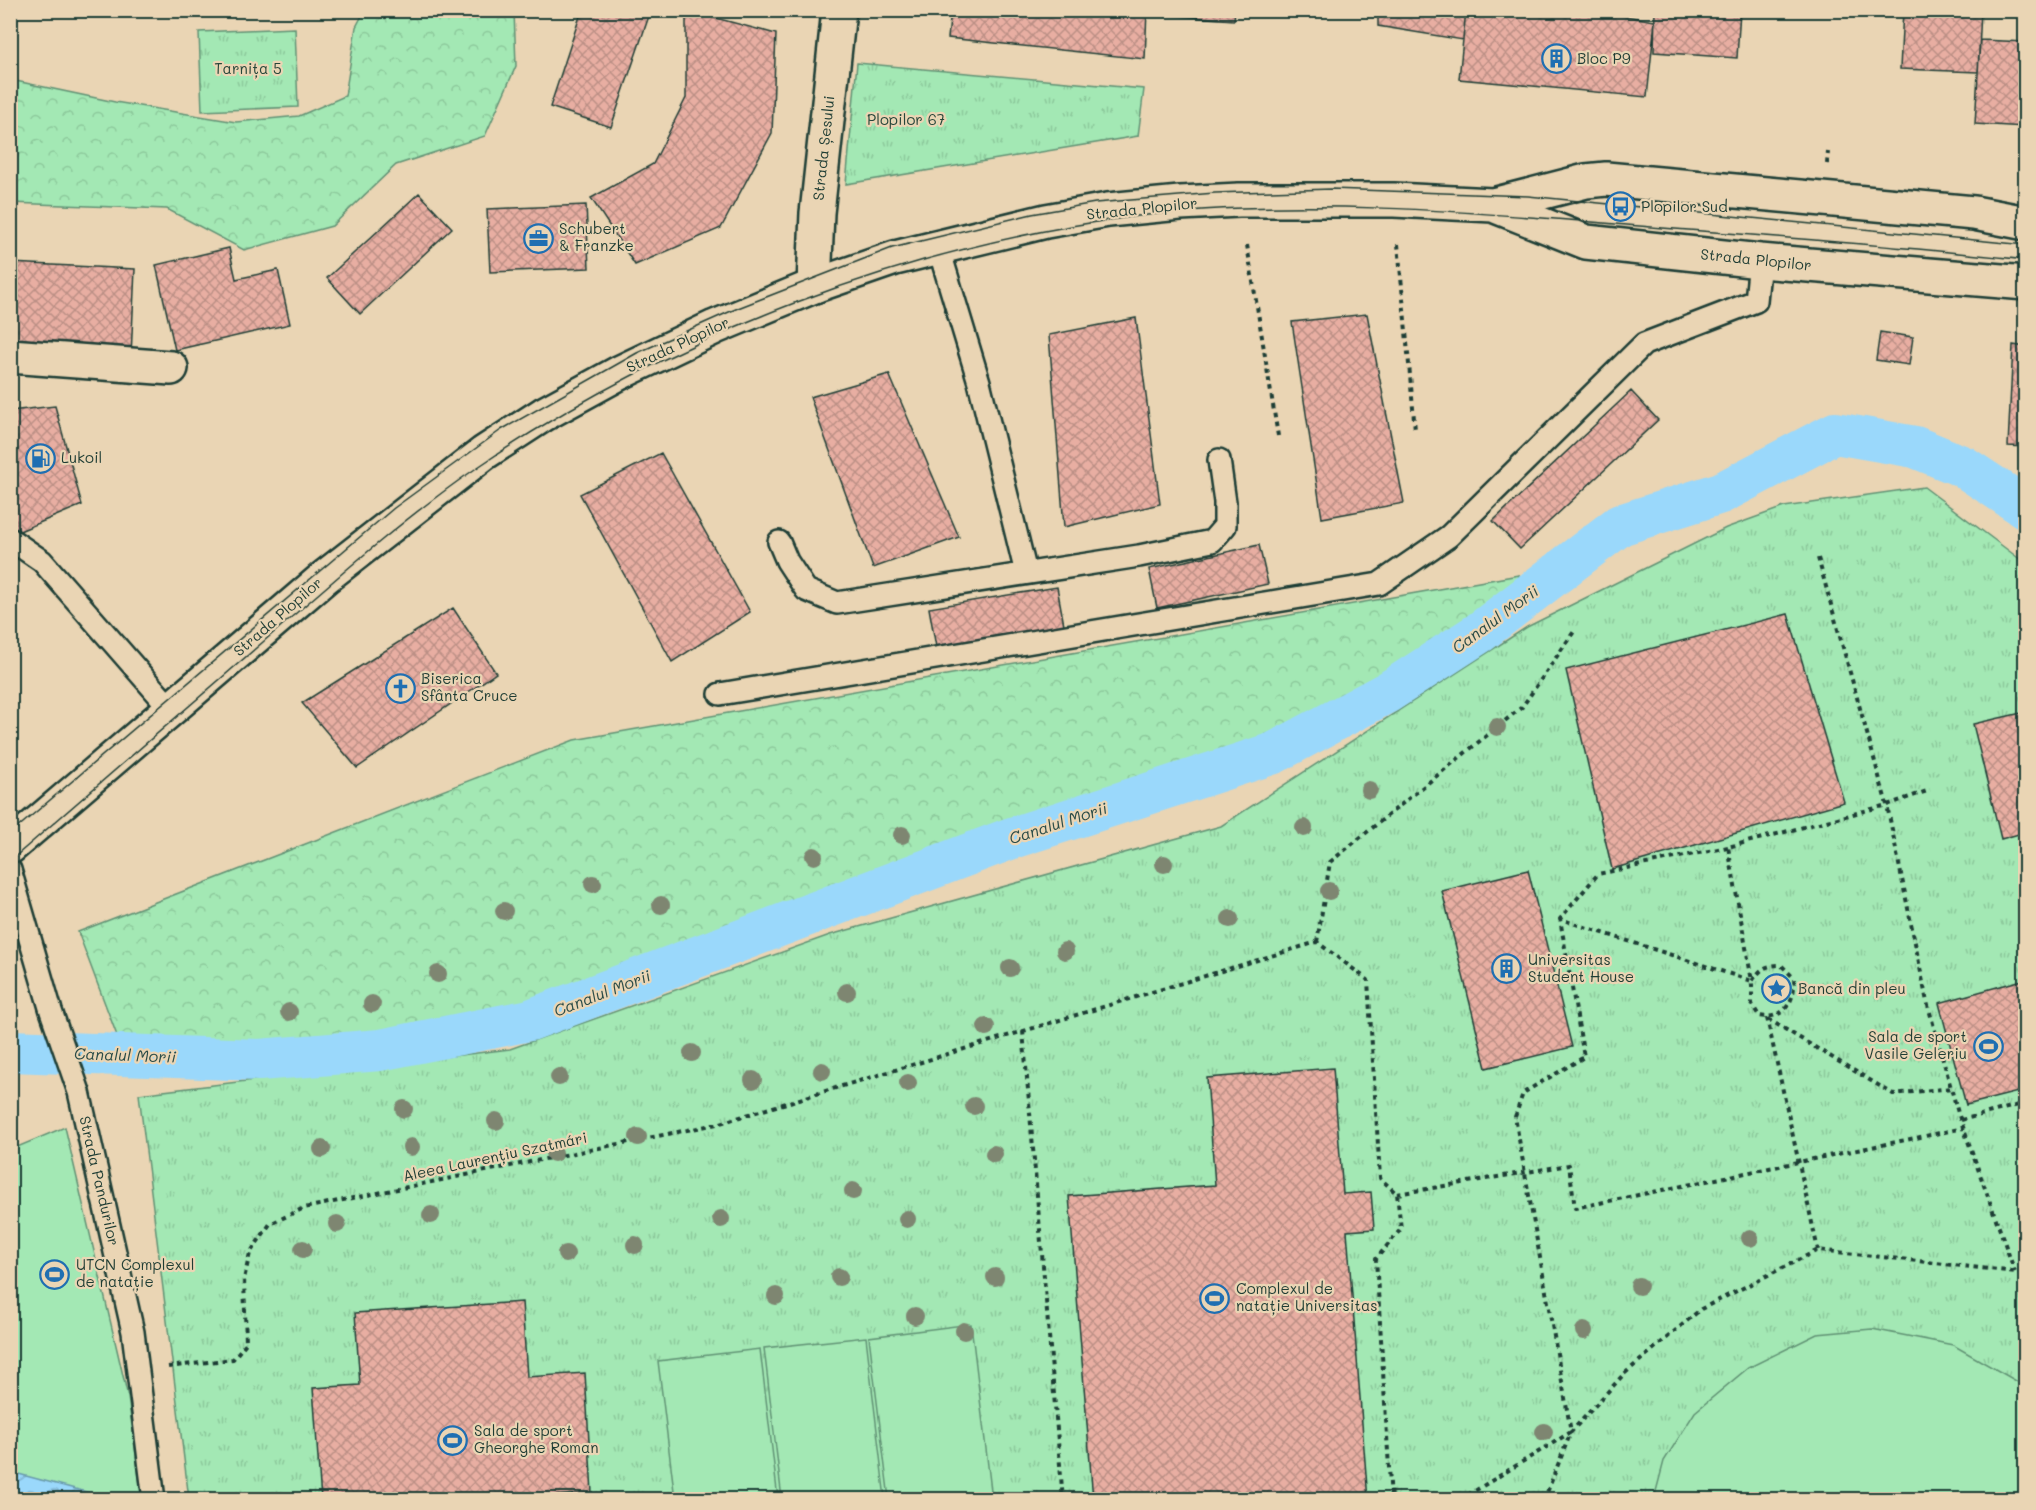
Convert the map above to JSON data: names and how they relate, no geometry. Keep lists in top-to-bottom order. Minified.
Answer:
{"streets":{"main road":["Strada Șesului","Strada Plopilor"],"lane":["Strada Pandurilor"],"path":["Aleea Laurențiu Szatmári"]},"crossings":[["Strada Șesului","Strada Plopilor"],["Aleea Laurențiu Szatmári","Strada Pandurilor"]],"water":["Canalul Morii"],"parks":["Tarnița 5","Plopilor 67"],"places":{"building":["Bloc P9","Universitas Student House"],"bus stop":["Plopilor Sud"],"office":["Schubert & Franzke"],"fuel station":["Lukoil"],"church":["Biserica Sfânta Cruce"],"place":["Bancă din pleu"],"sports":["Sala de sport Vasile Geleriu","UTCN Complexul de natație","Complexul de natație Universitas","Sala de sport Gheorghe Roman"]}}
